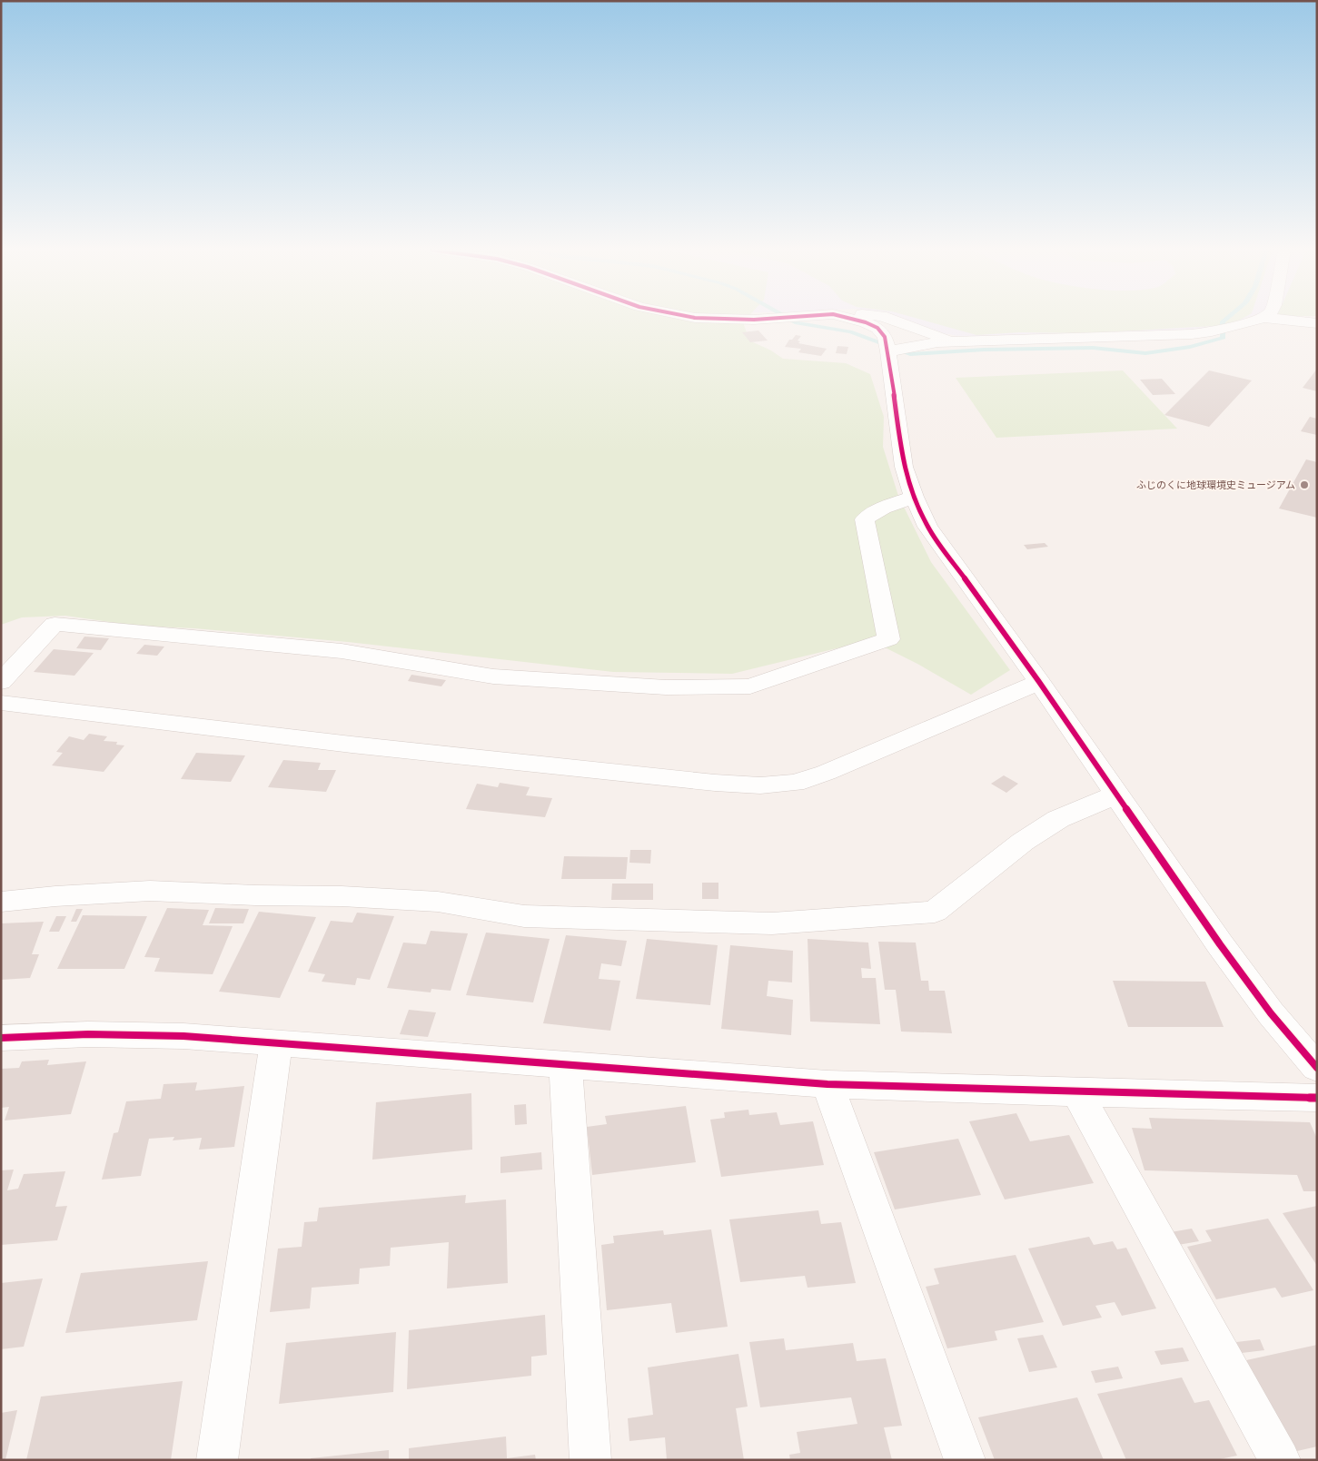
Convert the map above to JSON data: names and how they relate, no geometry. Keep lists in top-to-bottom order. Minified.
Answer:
{"places":["ふじのくに地球環境史ミュージアム"]}
